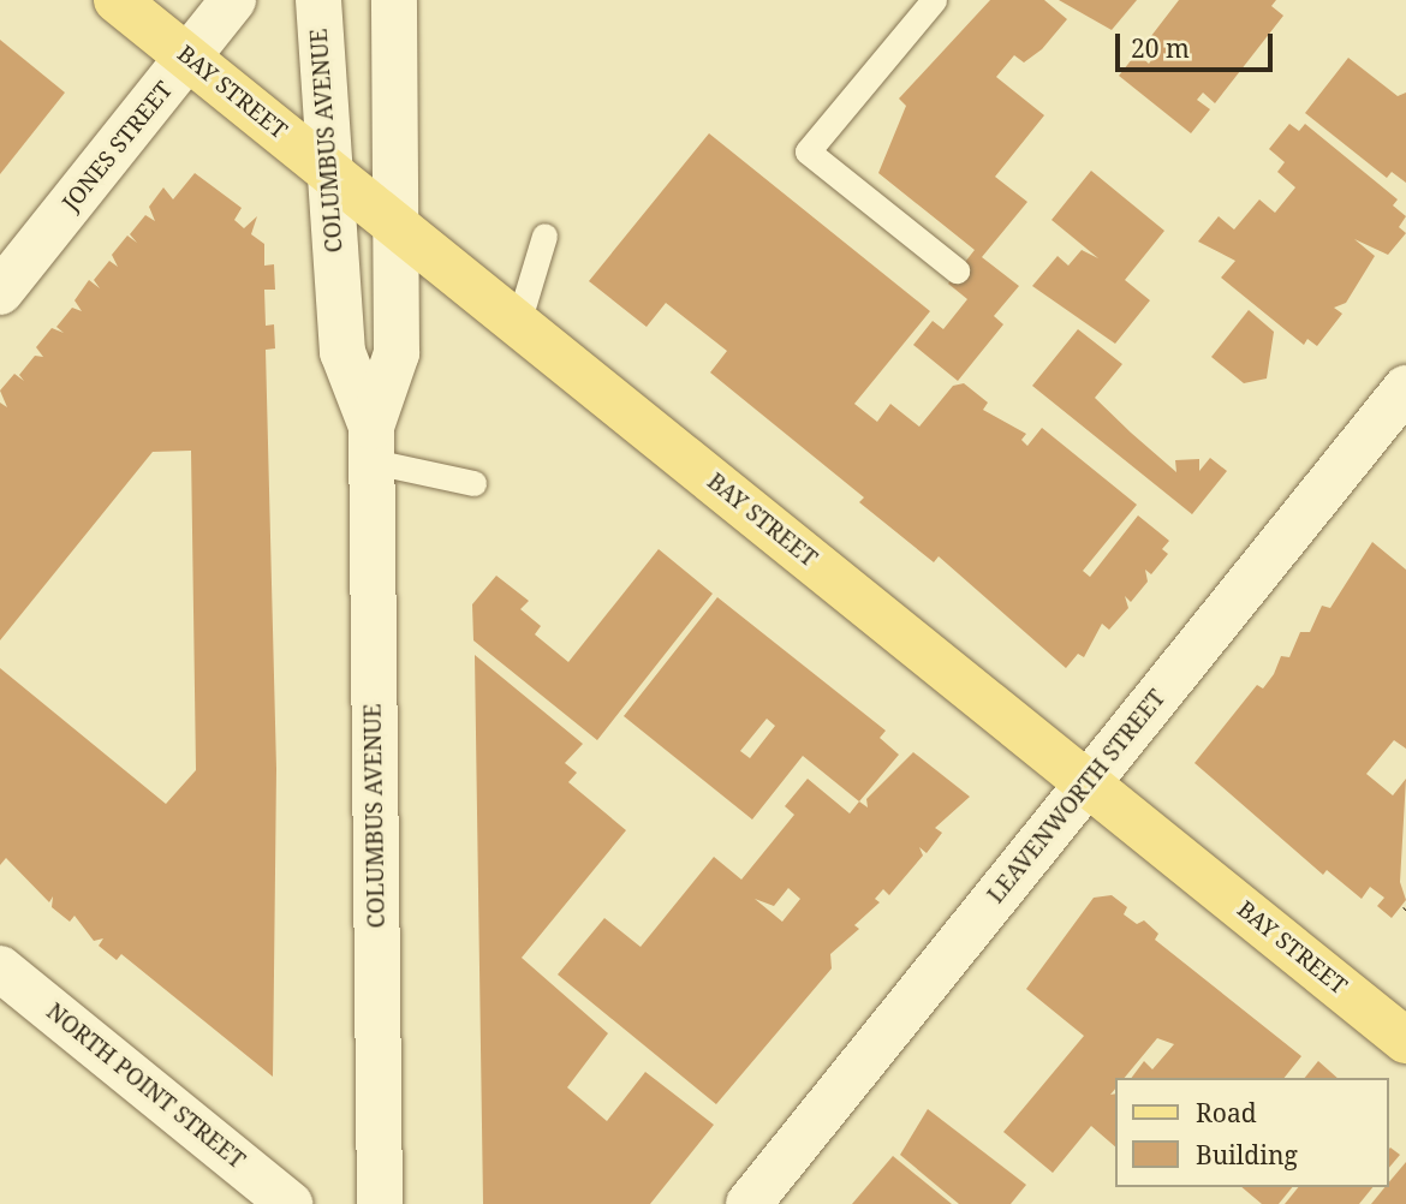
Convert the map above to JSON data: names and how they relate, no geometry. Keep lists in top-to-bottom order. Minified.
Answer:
{"streets":{"main road":["BAY STREET"],"street":["COLUMBUS AVENUE","JONES STREET","LEAVENWORTH STREET","NORTH POINT STREET"]},"crossings":[["BAY STREET","COLUMBUS AVENUE"],["BAY STREET","JONES STREET"],["BAY STREET","LEAVENWORTH STREET"]],"legend":["Road","Building"],"scale_bar":"20 m"}
